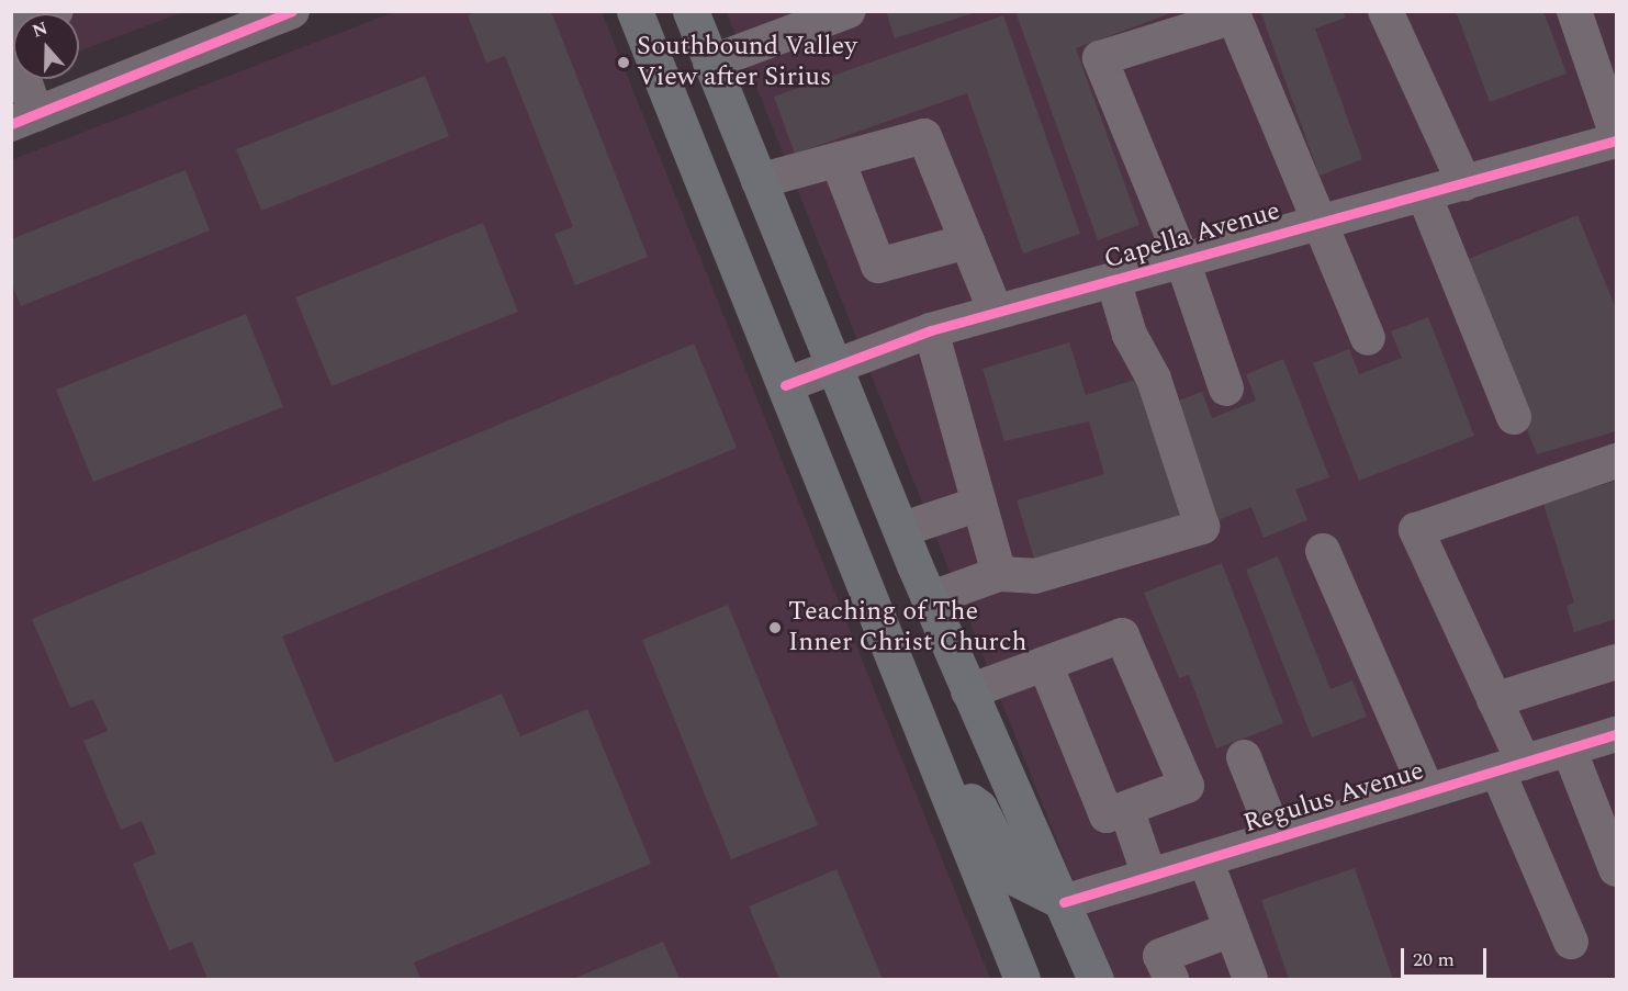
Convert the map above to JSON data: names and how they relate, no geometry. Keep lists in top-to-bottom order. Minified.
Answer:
{"streets":{"street":["Capella Avenue","Regulus Avenue"]},"places":["Southbound Valley View after Sirius","Teaching of The Inner Christ Church"],"scale_bar":"20 m","north":"top"}
